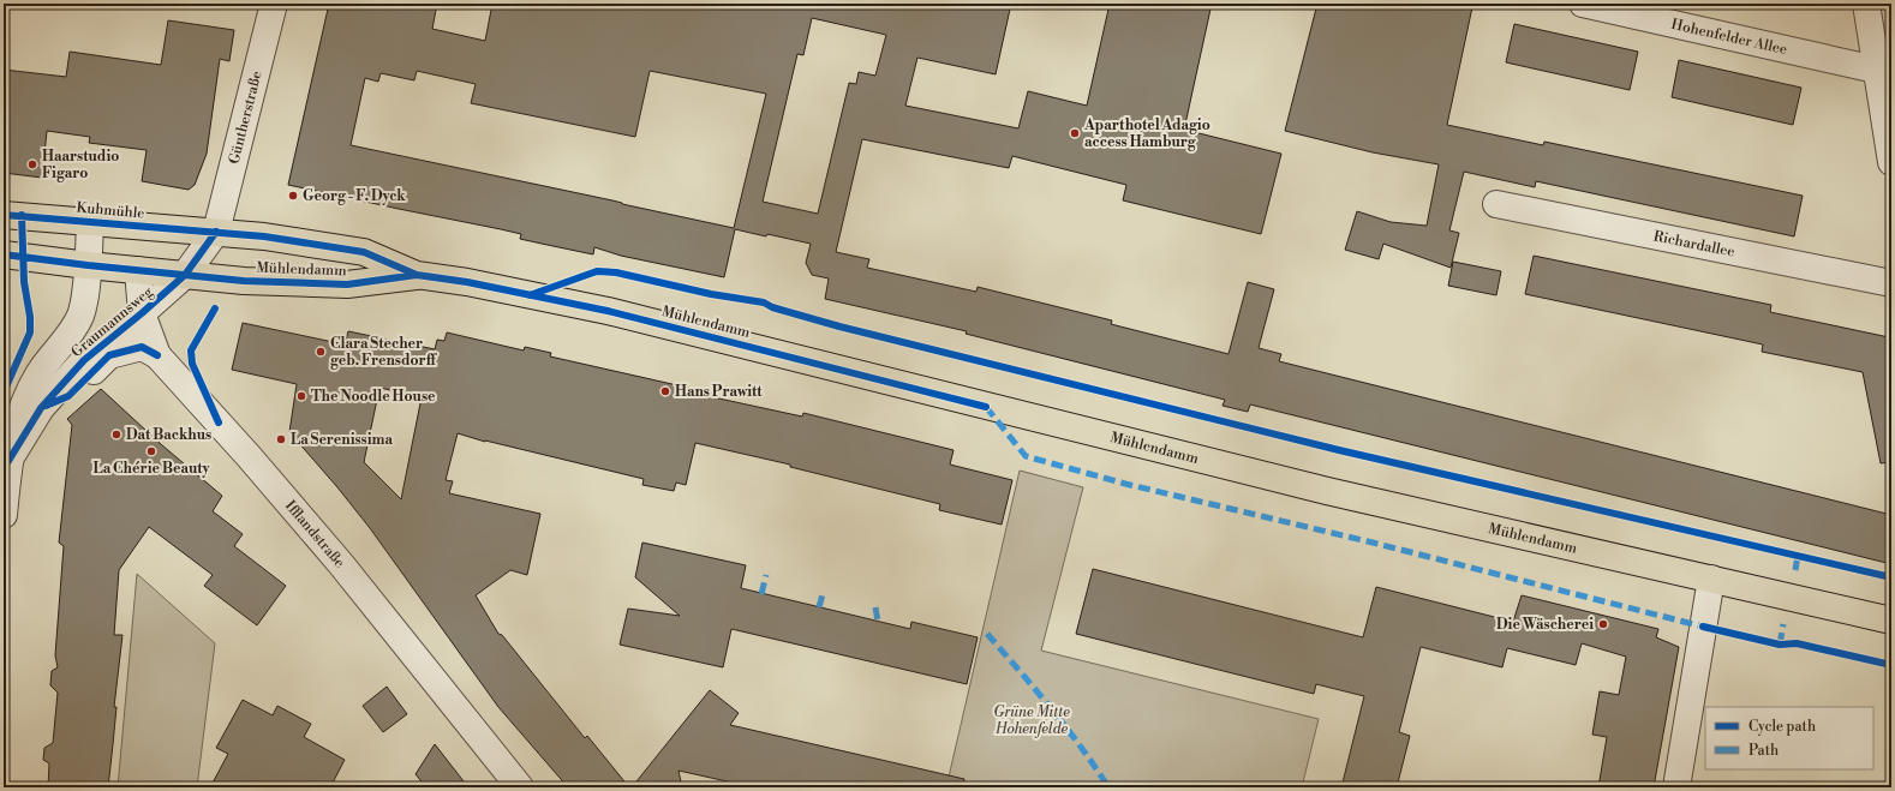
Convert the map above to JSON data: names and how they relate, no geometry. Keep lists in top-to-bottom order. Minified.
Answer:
{"streets":{"main road":["Kuhmühle","Mühlendamm"],"street":["Hohenfelder Allee","Güntherstraße","Richardallee","Graumannsweg","Ifflandstraße"]},"crossings":[["Güntherstraße","Kuhmühle"],["Güntherstraße","Mühlendamm"],["Güntherstraße","Graumannsweg"],["Kuhmühle","Mühlendamm"],["Kuhmühle","Graumannsweg"],["Mühlendamm","Graumannsweg"],["Graumannsweg","Ifflandstraße"]],"parks":["Grüne Mitte Hohenfelde"],"places":["Aparthotel Adagio access Hamburg","Haarstudio Figaro","Georg - F. Dyck","Clara Stecher geb. Frensdorff","Hans Prawitt","The Noodle House","Dat Backhus","La Serenissima","La Chérie Beauty","Die Wäscherei"],"legend":["Cycle path","Path"]}
